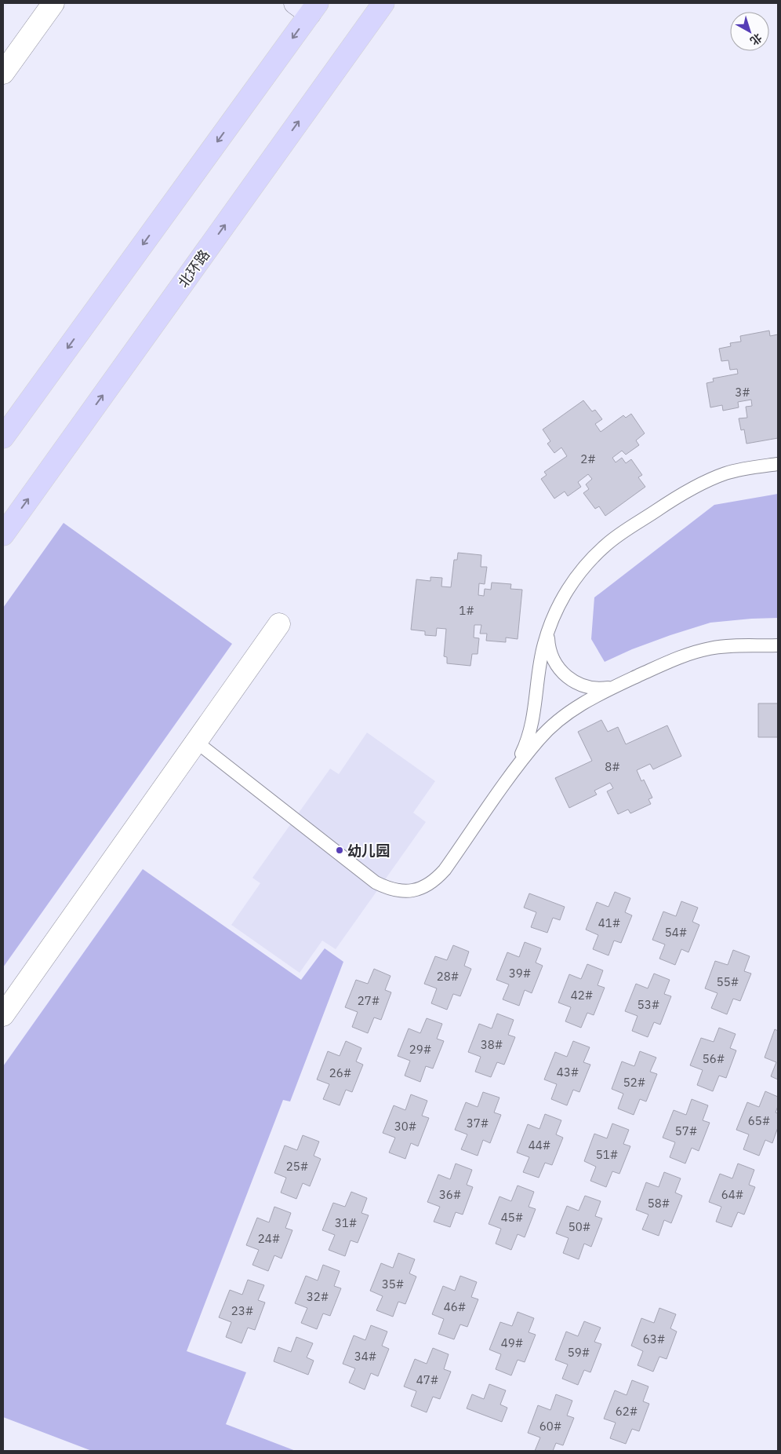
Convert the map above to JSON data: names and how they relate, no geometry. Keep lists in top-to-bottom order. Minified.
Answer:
{"streets":{"main road":["北环路"]},"places":["幼儿园"],"house_numbers":["3#","2#","1#","8#","41#","54#","39#","28#","55#","42#","27#","53#","38#","29#","56#","43#","26#","52#","65#","37#","30#","57#","44#","51#","25#","36#","64#","58#","45#","31#","50#","24#","35#","32#","46#","23#","63#","49#","59#","34#","47#","62#","60#"],"north":"bottom right"}
